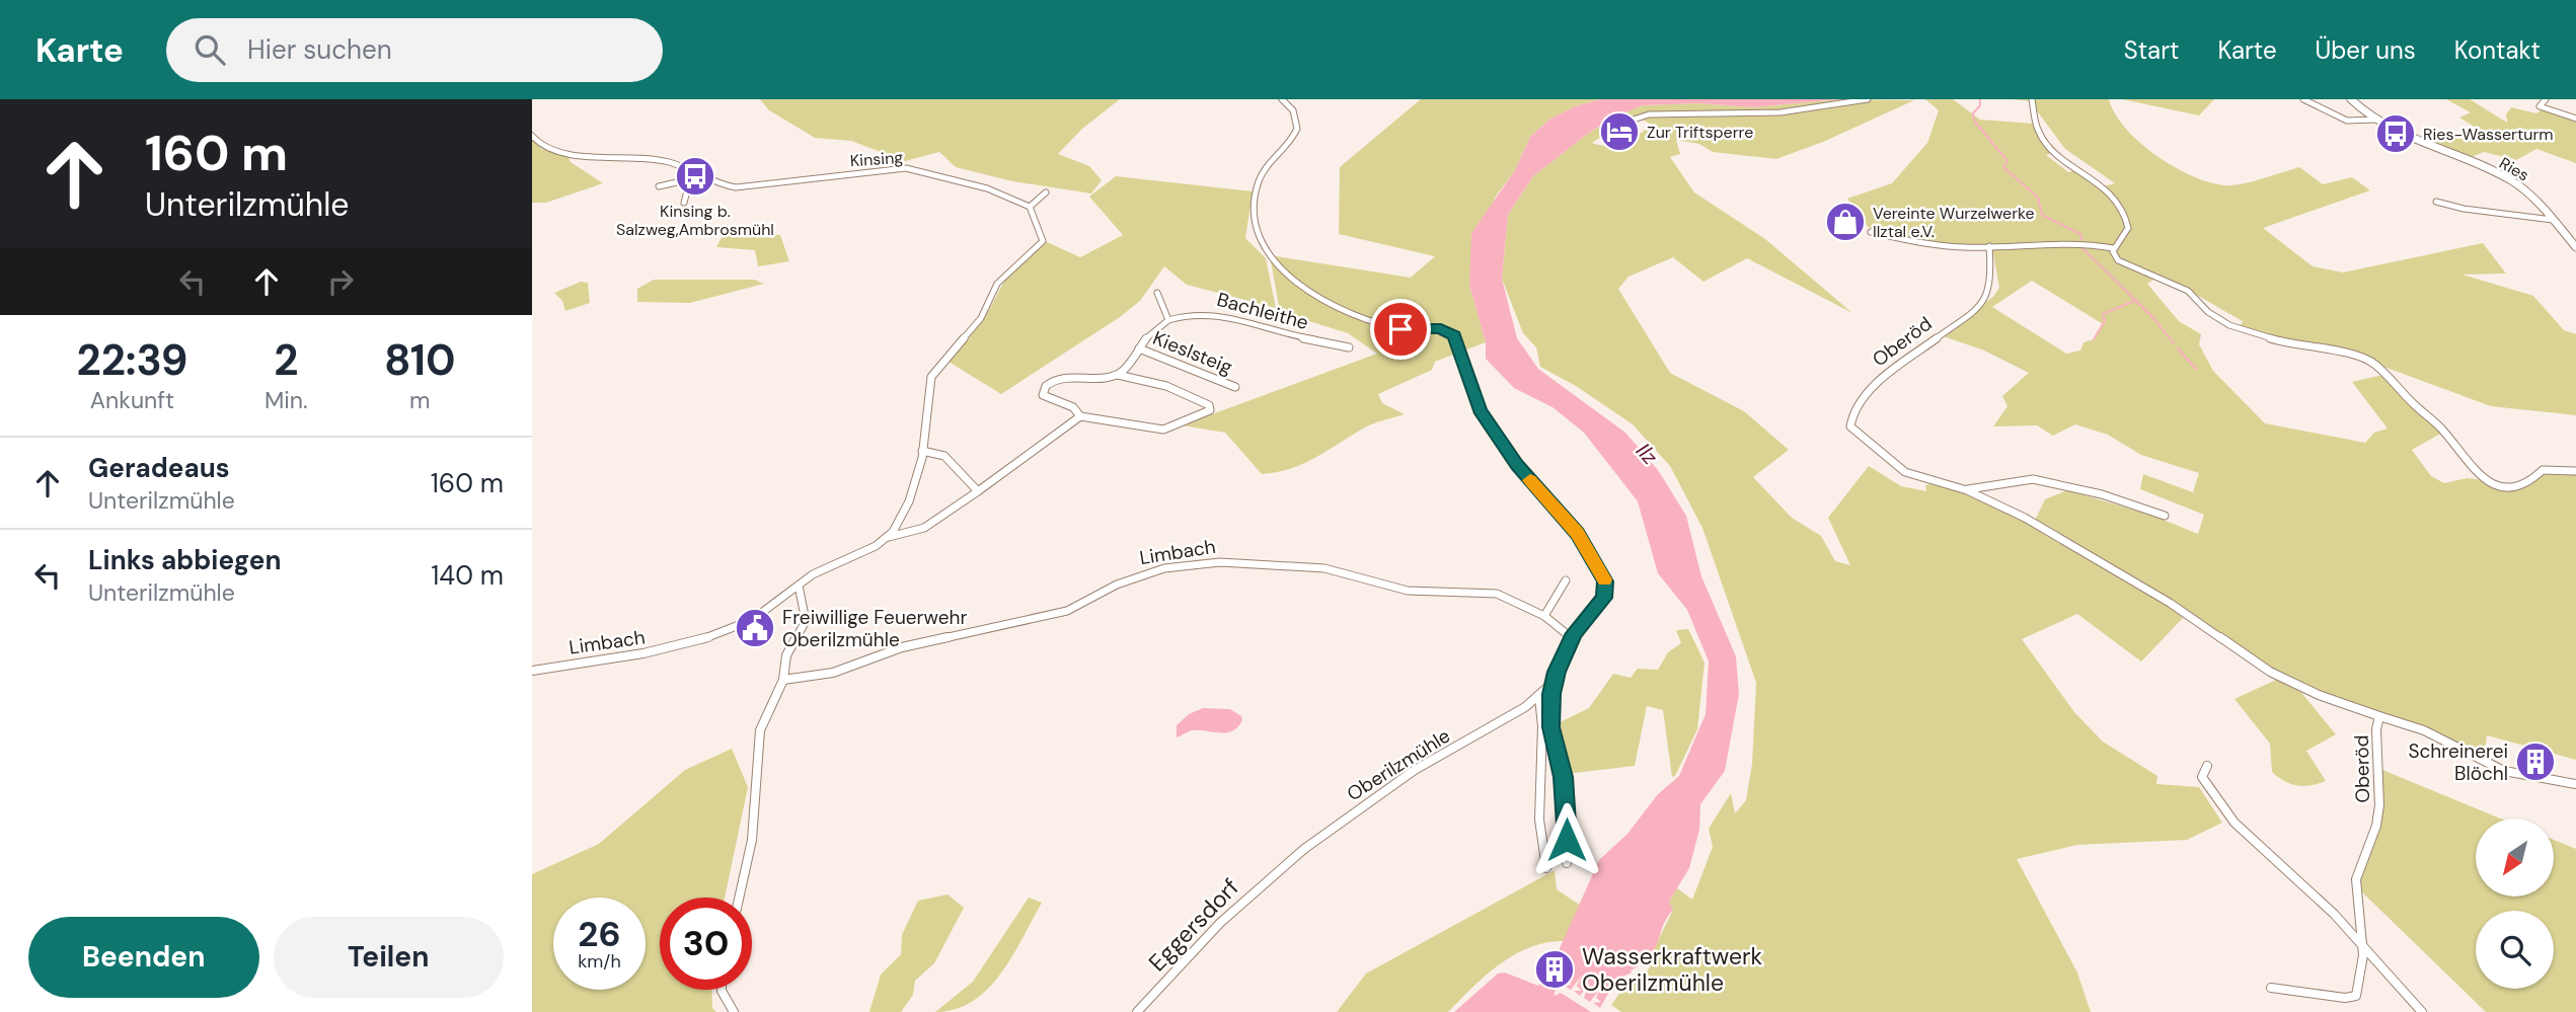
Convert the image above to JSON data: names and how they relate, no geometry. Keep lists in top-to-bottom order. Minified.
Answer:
{"streets":{"street":["Kinsing","Ries","Bachleithe","Oberöd","Kieslsteig","Limbach","Oberilzmühle","Eggersdorf"]},"crossings":[["Kieslsteig","Limbach"],["Oberilzmühle","Eggersdorf"]],"water":["Ilz"],"places":{"hotel":["Zur Triftsperre"],"bus stop":["Ries-Wasserturm","Kinsing b. Salzweg,Ambrosmühl"],"shop":["Vereinte Wurzelwerke Ilztal e.V."],"public building":["Freiwillige Feuerwehr Oberilzmühle"],"building":["Schreinerei Blöchl","Wasserkraftwerk Oberilzmühle"]},"north":"bottom left","page":{"header":"Karte","search":"Hier suchen","nav":["Start","Karte","Über uns","Kontakt"],"turn":["160 m","Unterilzmühle"],"eta":["22:39","Ankunft","2","Min.","810","m"],"list":[{"name":"Geradeaus","note":"Unterilzmühle","value":"160 m"},{"name":"Links abbiegen","note":"Unterilzmühle","value":"140 m"}],"speed":"26 km/h","limit":"30","buttons":["Beenden","Teilen"]}}
